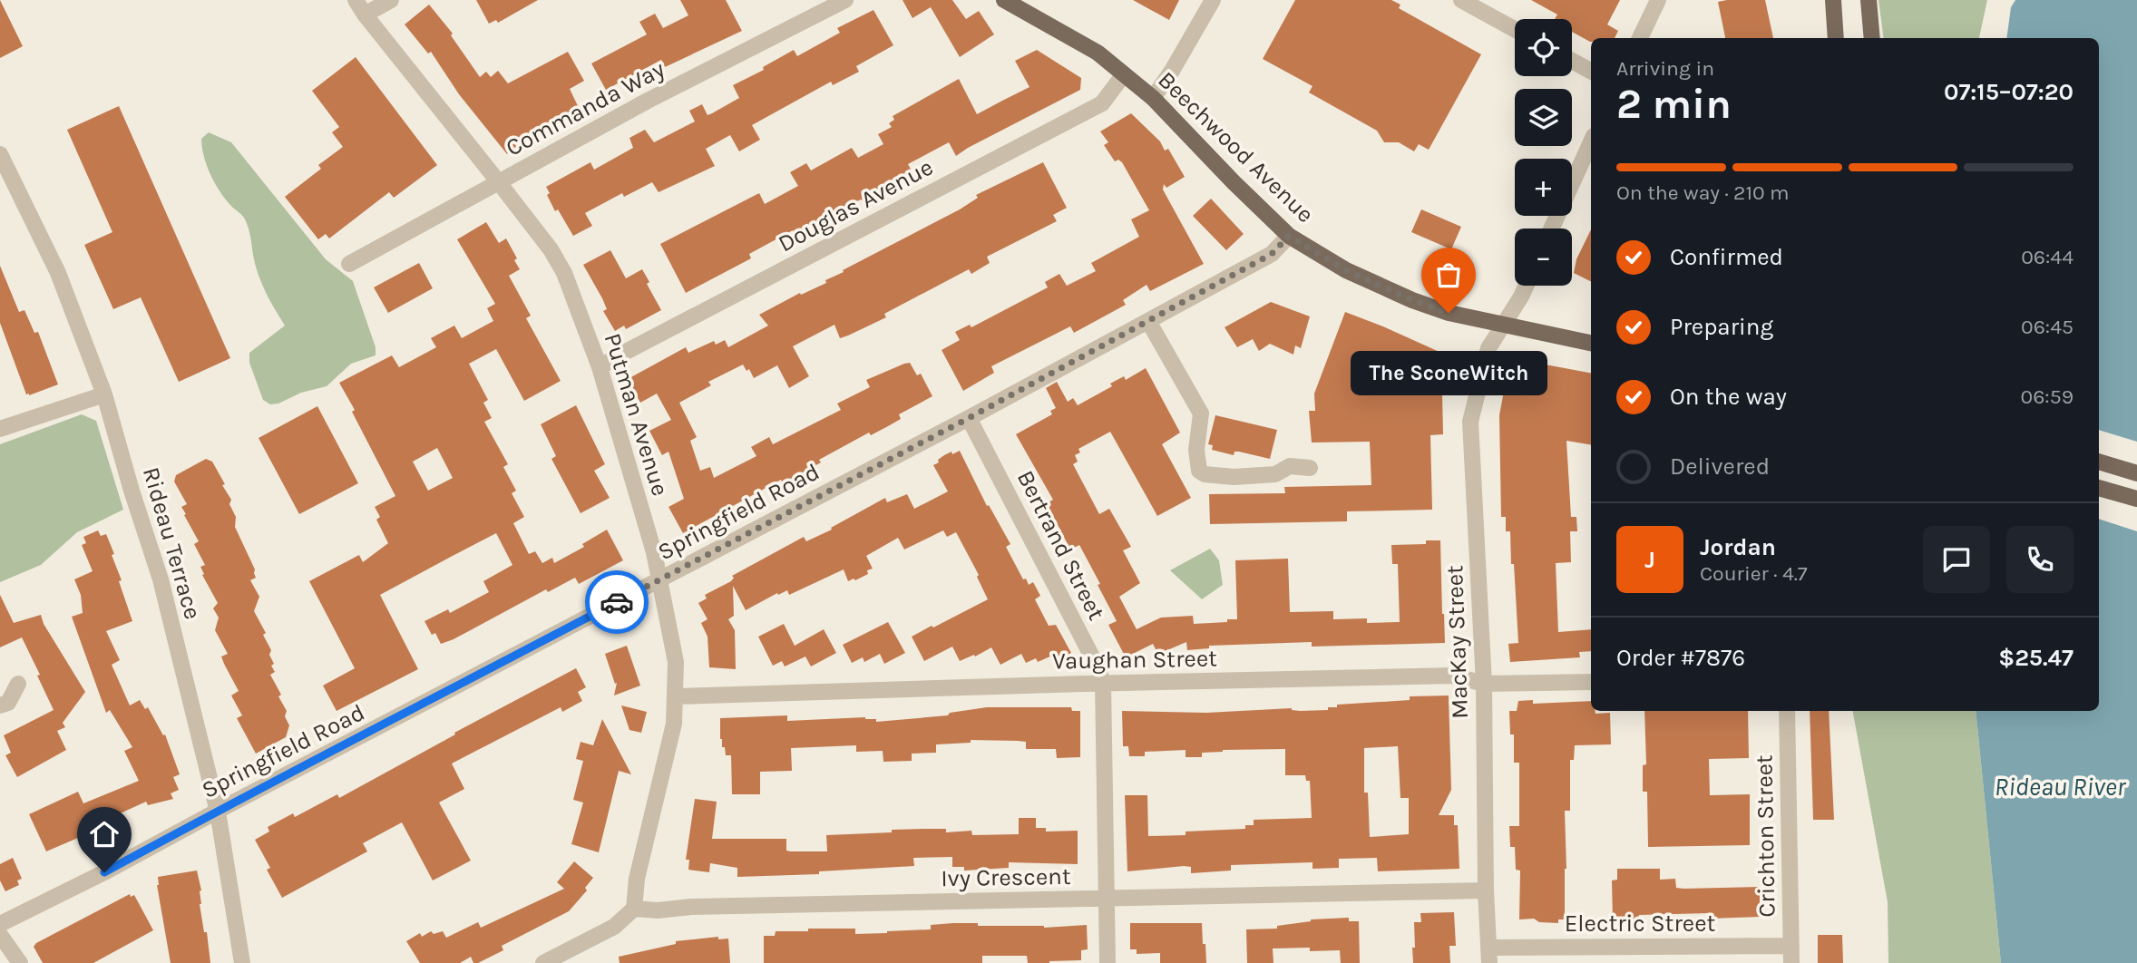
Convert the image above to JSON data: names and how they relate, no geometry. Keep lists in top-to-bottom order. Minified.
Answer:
{"streets":{"main road":["Beechwood Avenue"],"street":["Commanda Way","Douglas Avenue","Putman Avenue","Springfield Road","Rideau Terrace","Bertrand Street","MacKay Street","Vaughan Street","Crichton Street","Ivy Crescent","Electric Street"]},"crossings":[["Commanda Way","Putman Avenue"],["Beechwood Avenue","Douglas Avenue"],["Beechwood Avenue","Springfield Road"],["Beechwood Avenue","MacKay Street"],["Douglas Avenue","Putman Avenue"],["Putman Avenue","Springfield Road"],["Putman Avenue","Vaughan Street"],["Putman Avenue","Ivy Crescent"],["Springfield Road","Rideau Terrace"],["Springfield Road","Bertrand Street"],["Bertrand Street","Vaughan Street"],["Bertrand Street","Ivy Crescent"],["MacKay Street","Vaughan Street"],["MacKay Street","Ivy Crescent"],["MacKay Street","Electric Street"],["Crichton Street","Electric Street"]],"water":["Rideau River"],"places":["The SconeWitch"],"page":{"map_buttons":["+","−"],"heading":["2 min","Arriving in","07:15–07:20"],"panel":["Jordan","Courier · 4.7","Order #7876","$25.47"],"bar":"On the way · 210 m","list":[["Confirmed","06:44"],["Preparing","06:45"],["On the way","06:59"],"Delivered"],"bubble":"The SconeWitch","round":"J"}}
